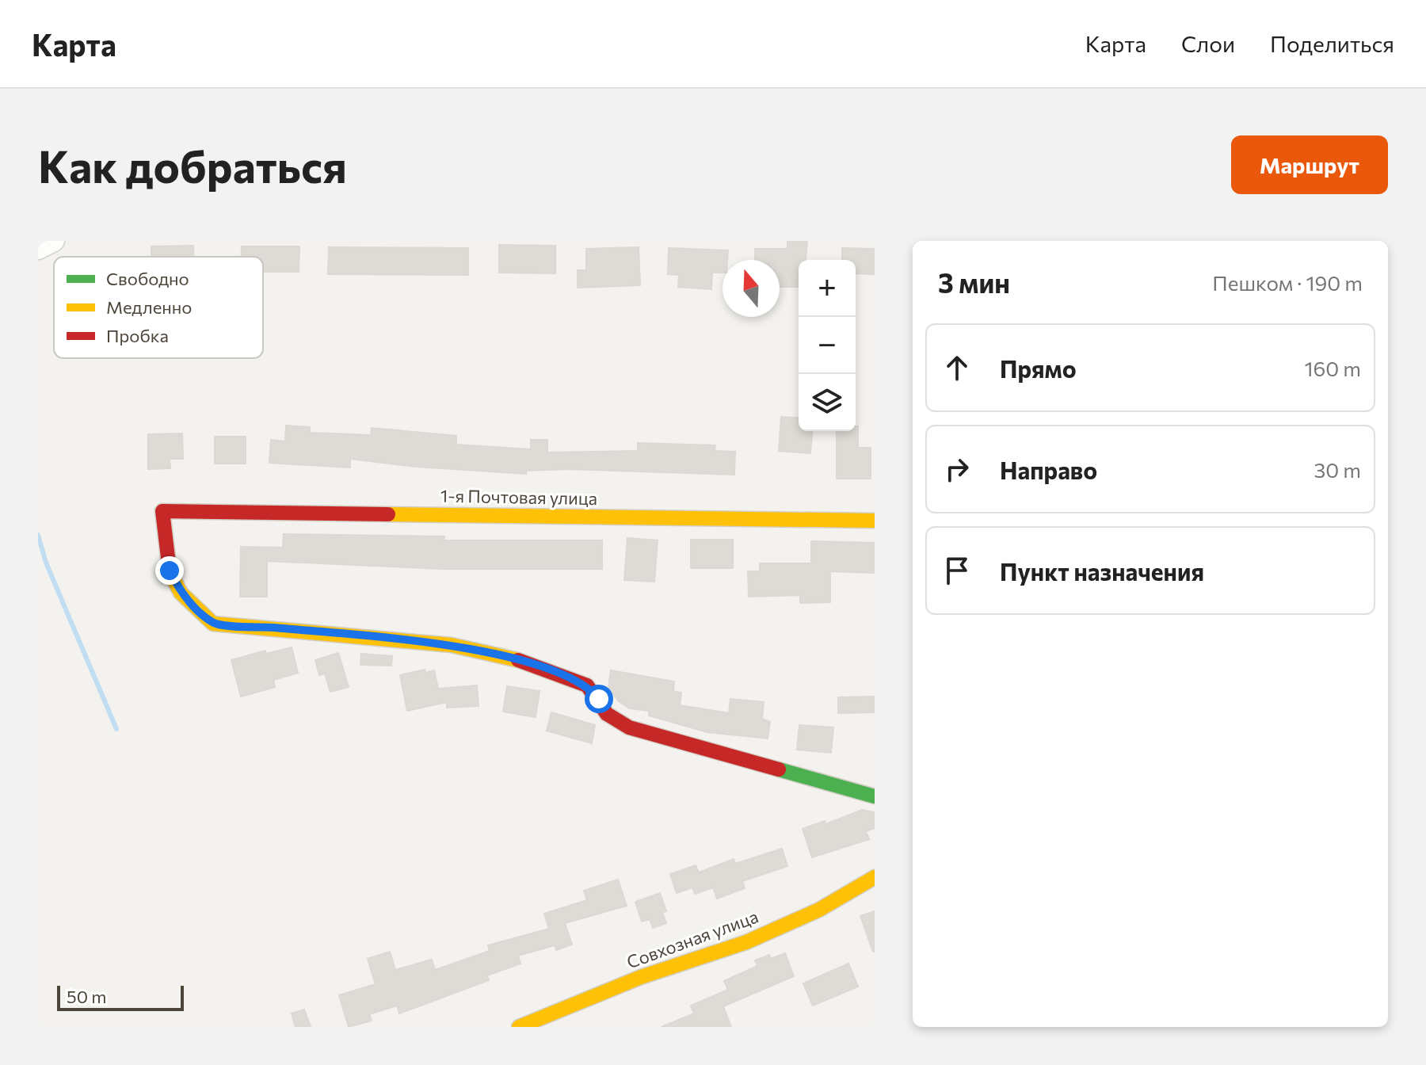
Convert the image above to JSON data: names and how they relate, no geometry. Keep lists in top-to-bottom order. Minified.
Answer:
{"streets":{"street":["1-я Почтовая улица","Совхозная улица"]},"legend":["Свободно","Медленно","Пробка"],"scale_bar":"50 m","north":"top","page":{"header":"Карта","nav":["Карта","Слои","Поделиться"],"buttons":"Маршрут","title":"Как добраться","heading":["3 мин","Пешком · 190 m"],"map_buttons":["+","−"],"list":[["Прямо","160 m"],["Направо","30 m"],"Пункт назначения"],"scale":"50 m"}}
